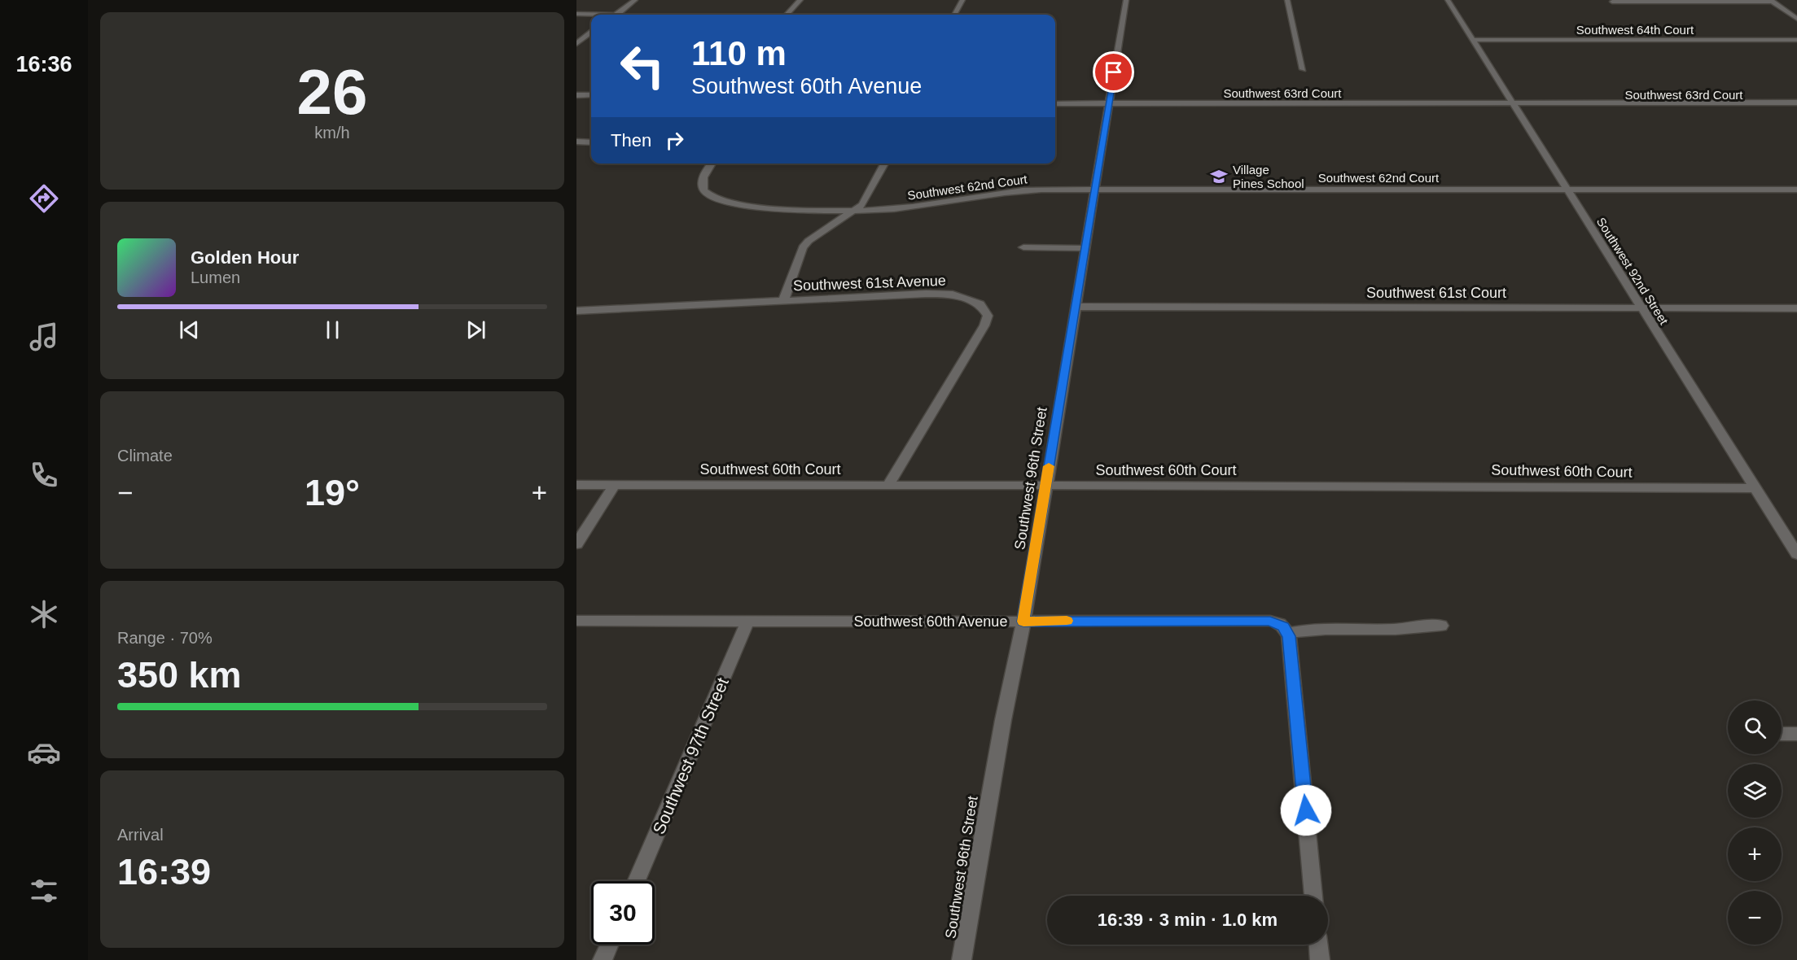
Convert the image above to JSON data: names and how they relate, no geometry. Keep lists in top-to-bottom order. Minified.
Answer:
{"streets":{"street":["Southwest 64th Court","Southwest 63rd Court","Southwest 62nd Court","Southwest 92nd Street","Southwest 61st Avenue","Southwest 61st Court","Southwest 60th Court","Southwest 96th Street","Southwest 60th Avenue","Southwest 97th Street"]},"crossings":[["Southwest 64th Court","Southwest 92nd Street"],["Southwest 63rd Court","Southwest 92nd Street"],["Southwest 63rd Court","Southwest 96th Street"],["Southwest 62nd Court","Southwest 92nd Street"],["Southwest 62nd Court","Southwest 96th Street"],["Southwest 92nd Street","Southwest 61st Court"],["Southwest 92nd Street","Southwest 60th Court"],["Southwest 61st Avenue","Southwest 60th Court"],["Southwest 61st Court","Southwest 96th Street"],["Southwest 60th Court","Southwest 96th Street"],["Southwest 96th Street","Southwest 60th Avenue"],["Southwest 60th Avenue","Southwest 97th Street"]],"places":{"school or university":["Village Pines School"]},"page":{"tabs":"16:36","tile":[["26","km/h"],"Climate",["Range · 70%","350 km"],["Arrival","16:39"]],"turn":["110 m","Southwest 60th Avenue"],"then":"Then","song":["Golden Hour","Lumen"],"heat":["−","19°","+"],"map_buttons":["+","−"],"limit":"30","trip":"16:39 · 3 min · 1.0 km"}}
